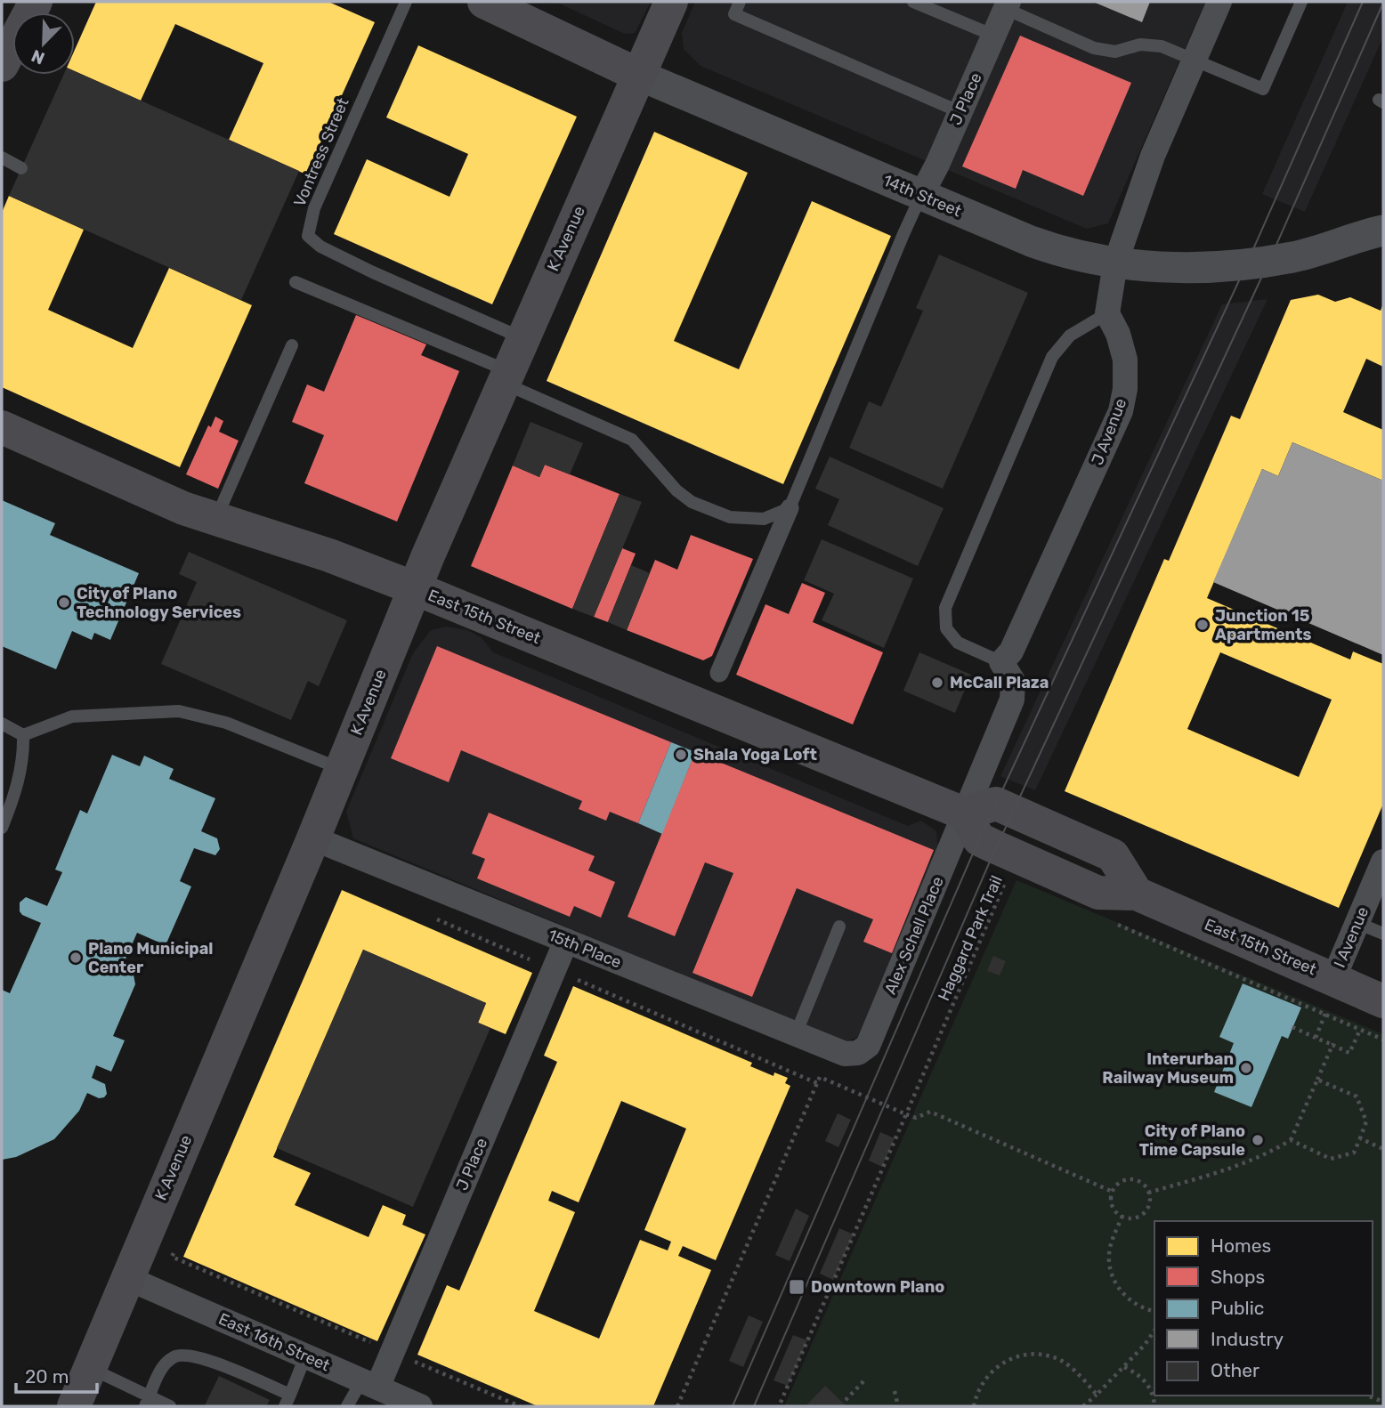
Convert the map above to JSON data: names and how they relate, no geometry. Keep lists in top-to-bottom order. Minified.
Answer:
{"streets":{"main road":["14th Street","K Avenue","East 15th Street"],"street":["J Place","J Avenue","Alex Schell Place","I Avenue","15th Place","East 16th Street"],"lane":["Vontress Street"],"path":["Haggard Park Trail"]},"crossings":[["J Place","14th Street"],["J Place","15th Place"],["J Place","East 16th Street"],["Vontress Street","K Avenue"],["14th Street","K Avenue"],["K Avenue","East 15th Street"],["K Avenue","15th Place"],["K Avenue","East 16th Street"],["East 15th Street","Alex Schell Place"],["East 15th Street","I Avenue"],["Alex Schell Place","15th Place"]],"places":{"other":["City of Plano Technology Services","Junction 15 Apartments","McCall Plaza","Shala Yoga Loft","Plano Municipal Center","Interurban Railway Museum","City of Plano Time Capsule"],"transit":["Downtown Plano"]},"legend":["Homes","Shops","Public","Industry","Other"],"scale_bar":"20 m","north":"bottom left"}
